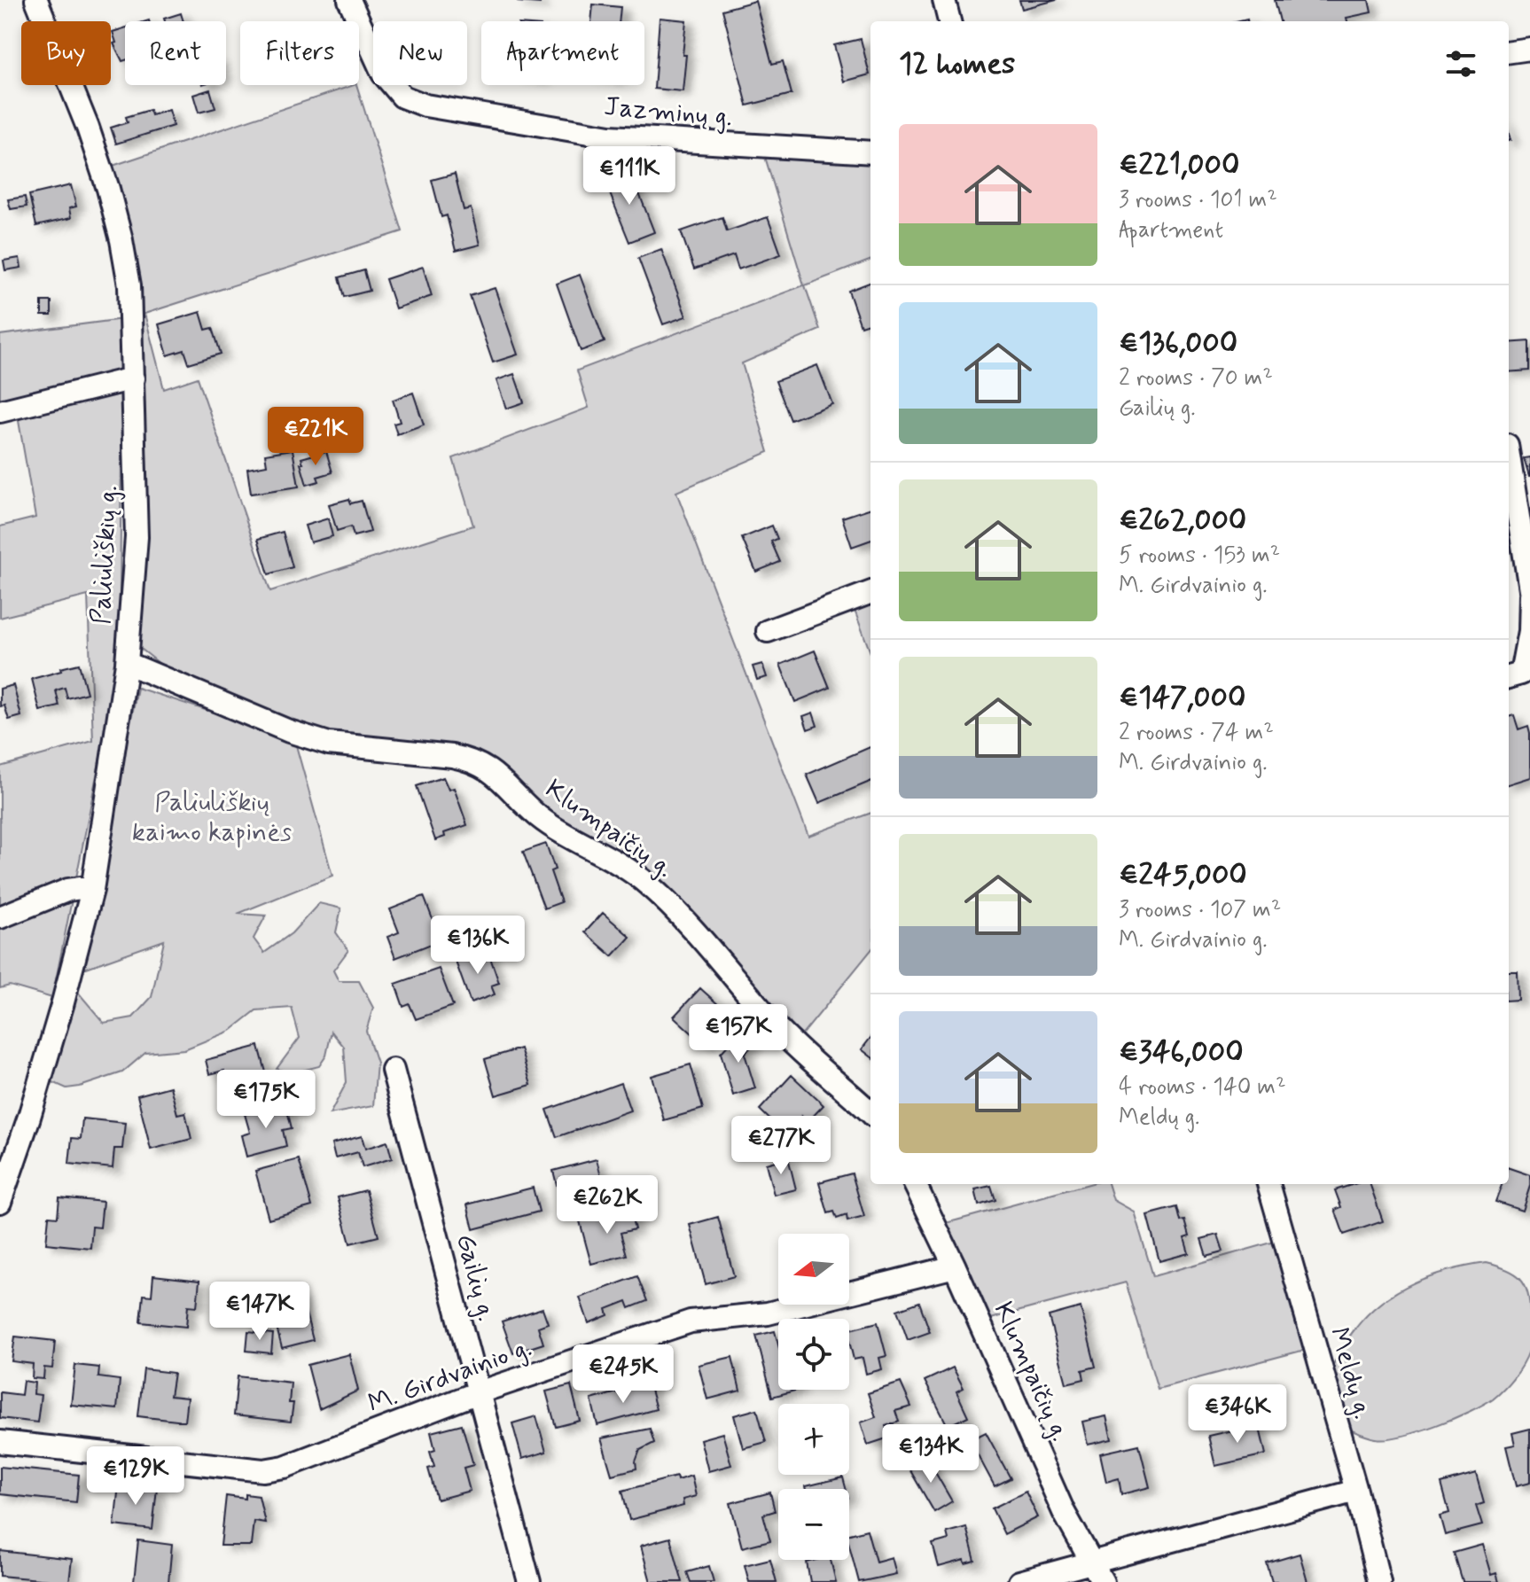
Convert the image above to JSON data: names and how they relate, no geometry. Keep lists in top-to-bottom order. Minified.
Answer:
{"streets":{"street":["Jazminų g.","Paliuliškių g.","Klumpaičių g.","Gailių g.","Meldų g.","M. Girdvainio g."]},"crossings":[["Paliuliškių g.","Klumpaičių g."],["Klumpaičių g.","M. Girdvainio g."],["Gailių g.","M. Girdvainio g."]],"parks":["Paliuliškių kaimo kapinės"],"north":"left","page":{"chip":["Buy","Rent","Filters","New","Apartment"],"heading":"12 homes","list":[{"name":"€221,000","note":"3 rooms · 101 m² · Apartment"},{"name":"€136,000","note":"2 rooms · 70 m² · Gailių g."},{"name":"€262,000","note":"5 rooms · 153 m² · M. Girdvainio g."},{"name":"€147,000","note":"2 rooms · 74 m² · M. Girdvainio g."},{"name":"€245,000","note":"3 rooms · 107 m² · M. Girdvainio g."},{"name":"€346,000","note":"4 rooms · 140 m² · Meldų g."}],"price":["€111K","€221K","€136K","€157K","€175K","€277K","€262K","€147K","€245K","€346K","€134K","€129K"],"map_buttons":["+","−"]}}
